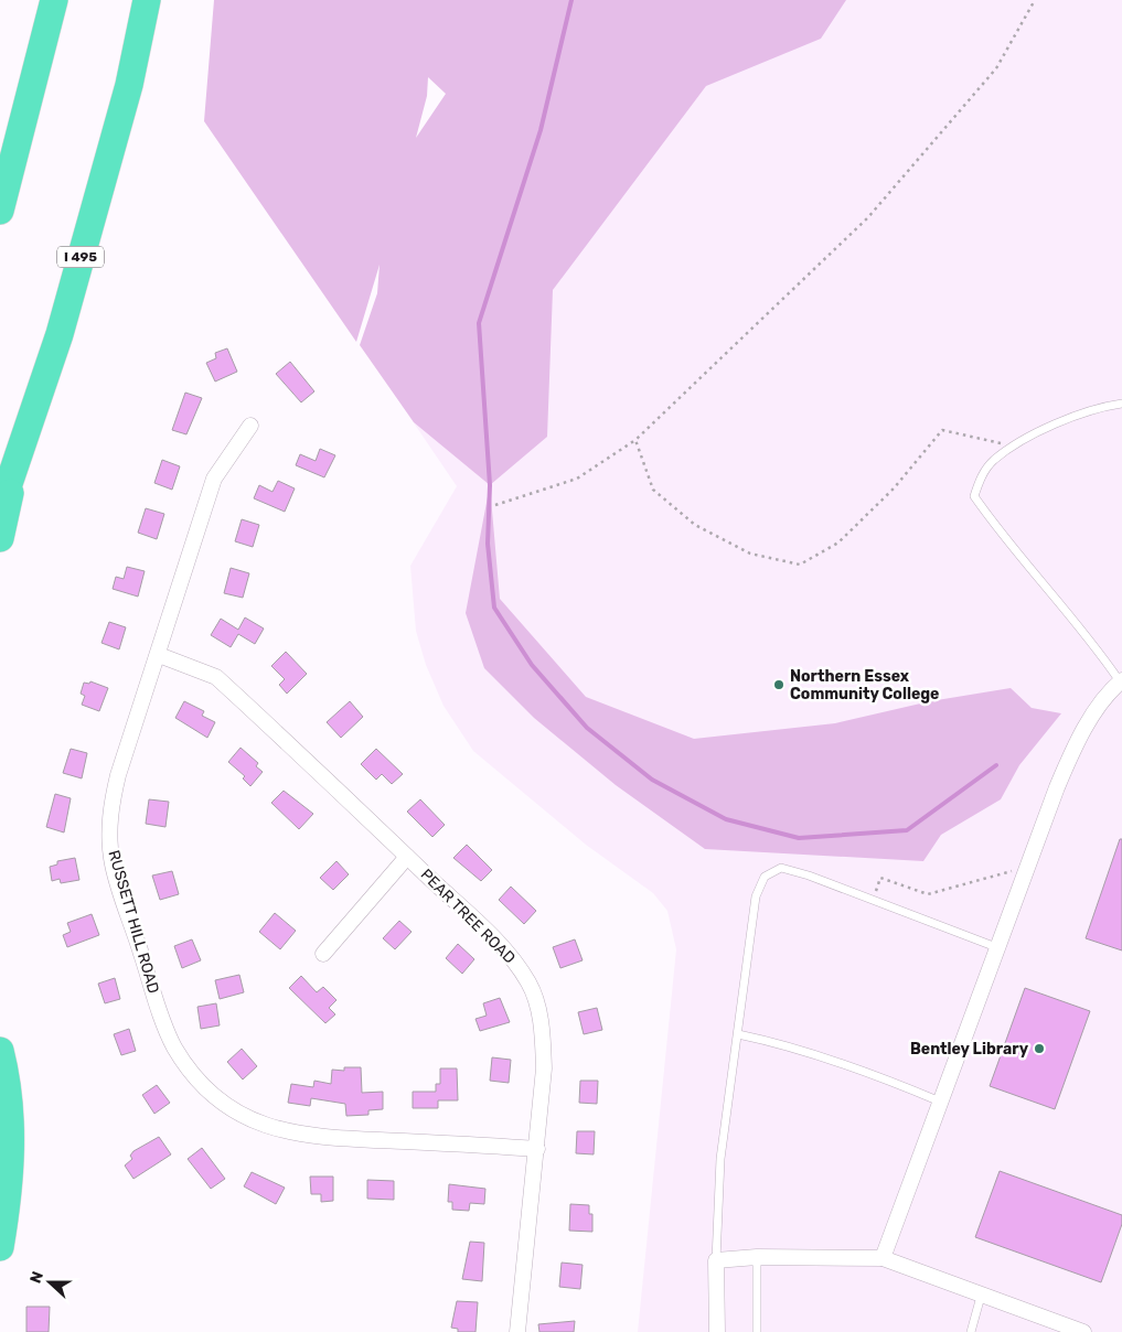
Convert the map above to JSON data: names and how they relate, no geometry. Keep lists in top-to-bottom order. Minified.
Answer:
{"streets":{"highway":["I 495"],"street":["PEAR TREE ROAD","RUSSETT HILL ROAD"]},"crossings":[["PEAR TREE ROAD","RUSSETT HILL ROAD"]],"places":["Northern Essex Community College","Bentley Library"],"north":"left"}
